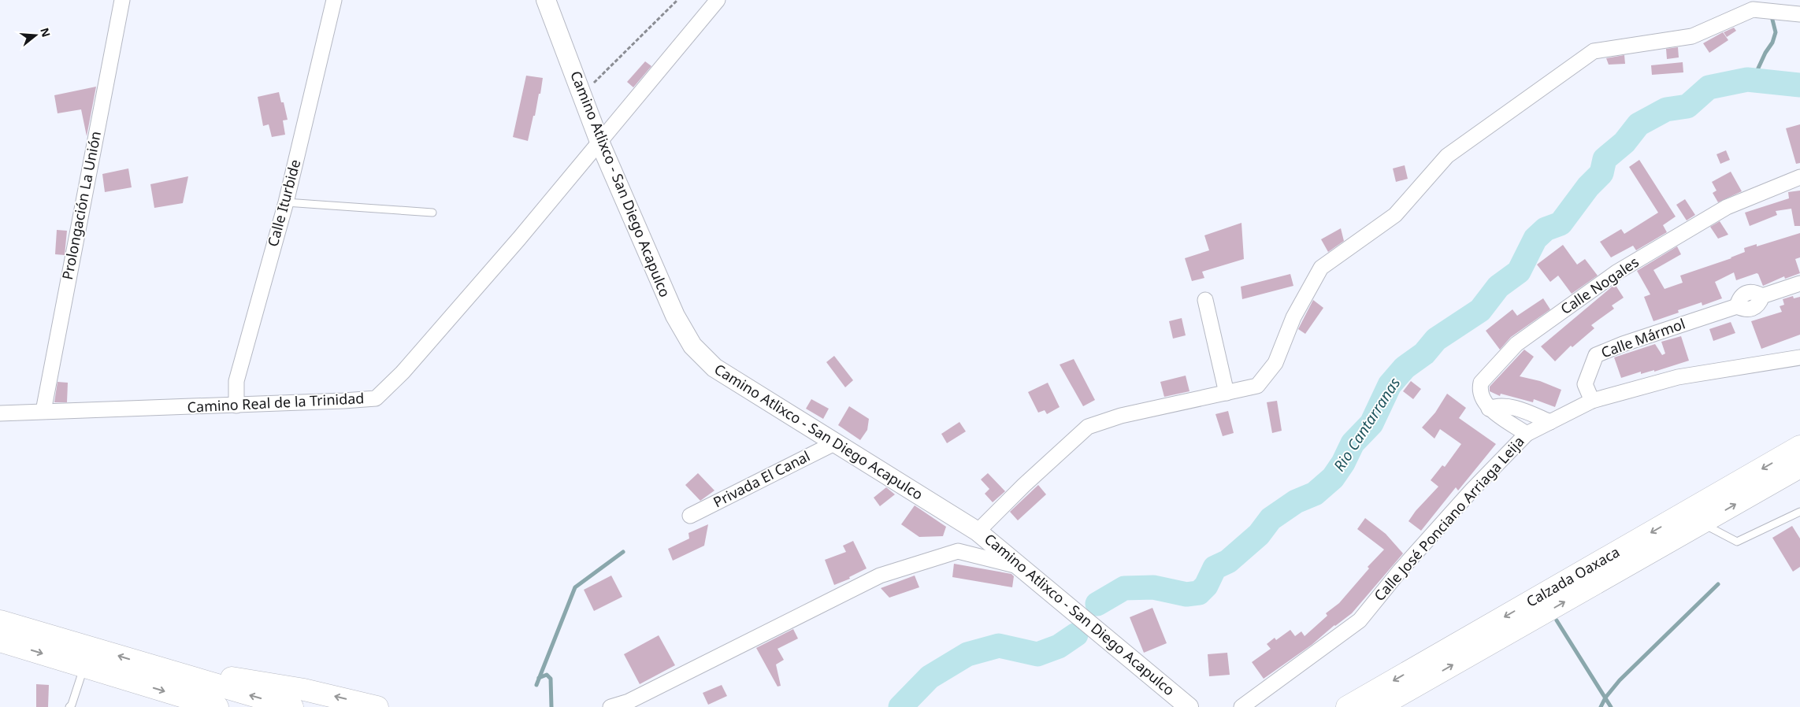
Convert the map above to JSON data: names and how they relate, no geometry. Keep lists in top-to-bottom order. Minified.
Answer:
{"streets":{"main road":["Calzada Oaxaca"],"street":["Camino Atlixco - San Diego Acapulco","Calle Iturbide","Prolongación La Unión","Calle Nogales","Calle Mármol","Camino Real de la Trinidad","Privada El Canal","Calle José Ponciano Arriaga Leija"]},"crossings":[["Camino Atlixco - San Diego Acapulco","Camino Real de la Trinidad"],["Camino Atlixco - San Diego Acapulco","Privada El Canal"],["Calle Iturbide","Camino Real de la Trinidad"],["Prolongación La Unión","Camino Real de la Trinidad"],["Calle Mármol","Calle José Ponciano Arriaga Leija"]],"water":["Rio Cantarranas"],"north":"right"}
